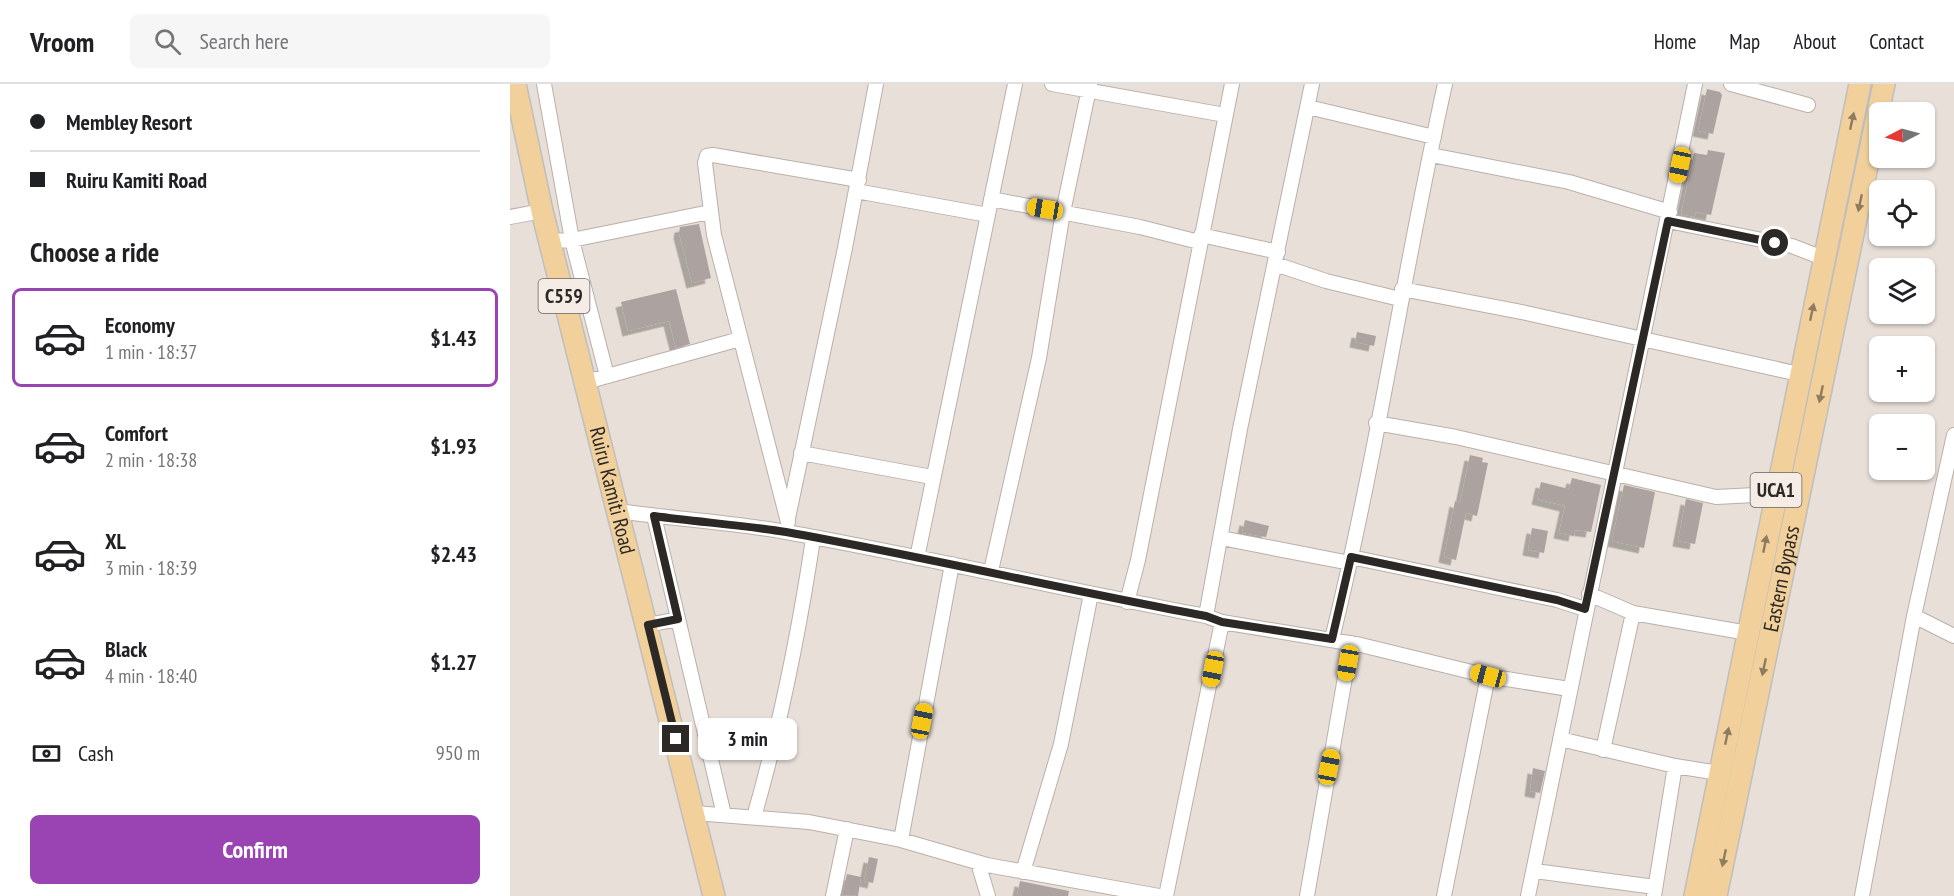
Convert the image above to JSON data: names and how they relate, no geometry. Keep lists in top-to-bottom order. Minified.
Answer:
{"streets":{"main road":["C559","Ruiru Kamiti Road","UCA1","Eastern Bypass"]},"north":"left","page":{"header":"Vroom","search":"Search here","nav":["Home","Map","About","Contact"],"banner":["Membley Resort","Ruiru Kamiti Road"],"map_buttons":["+","−"],"heading":"Choose a ride","list":[{"name":"Economy","note":"1 min · 18:37","value":"$1.43"},{"name":"Comfort","note":"2 min · 18:38","value":"$1.93"},{"name":"XL","note":"3 min · 18:39","value":"$2.43"},{"name":"Black","note":"4 min · 18:40","value":"$1.27"}],"bubble":"3 min","pay":["Cash","950 m"],"buttons":"Confirm"}}
